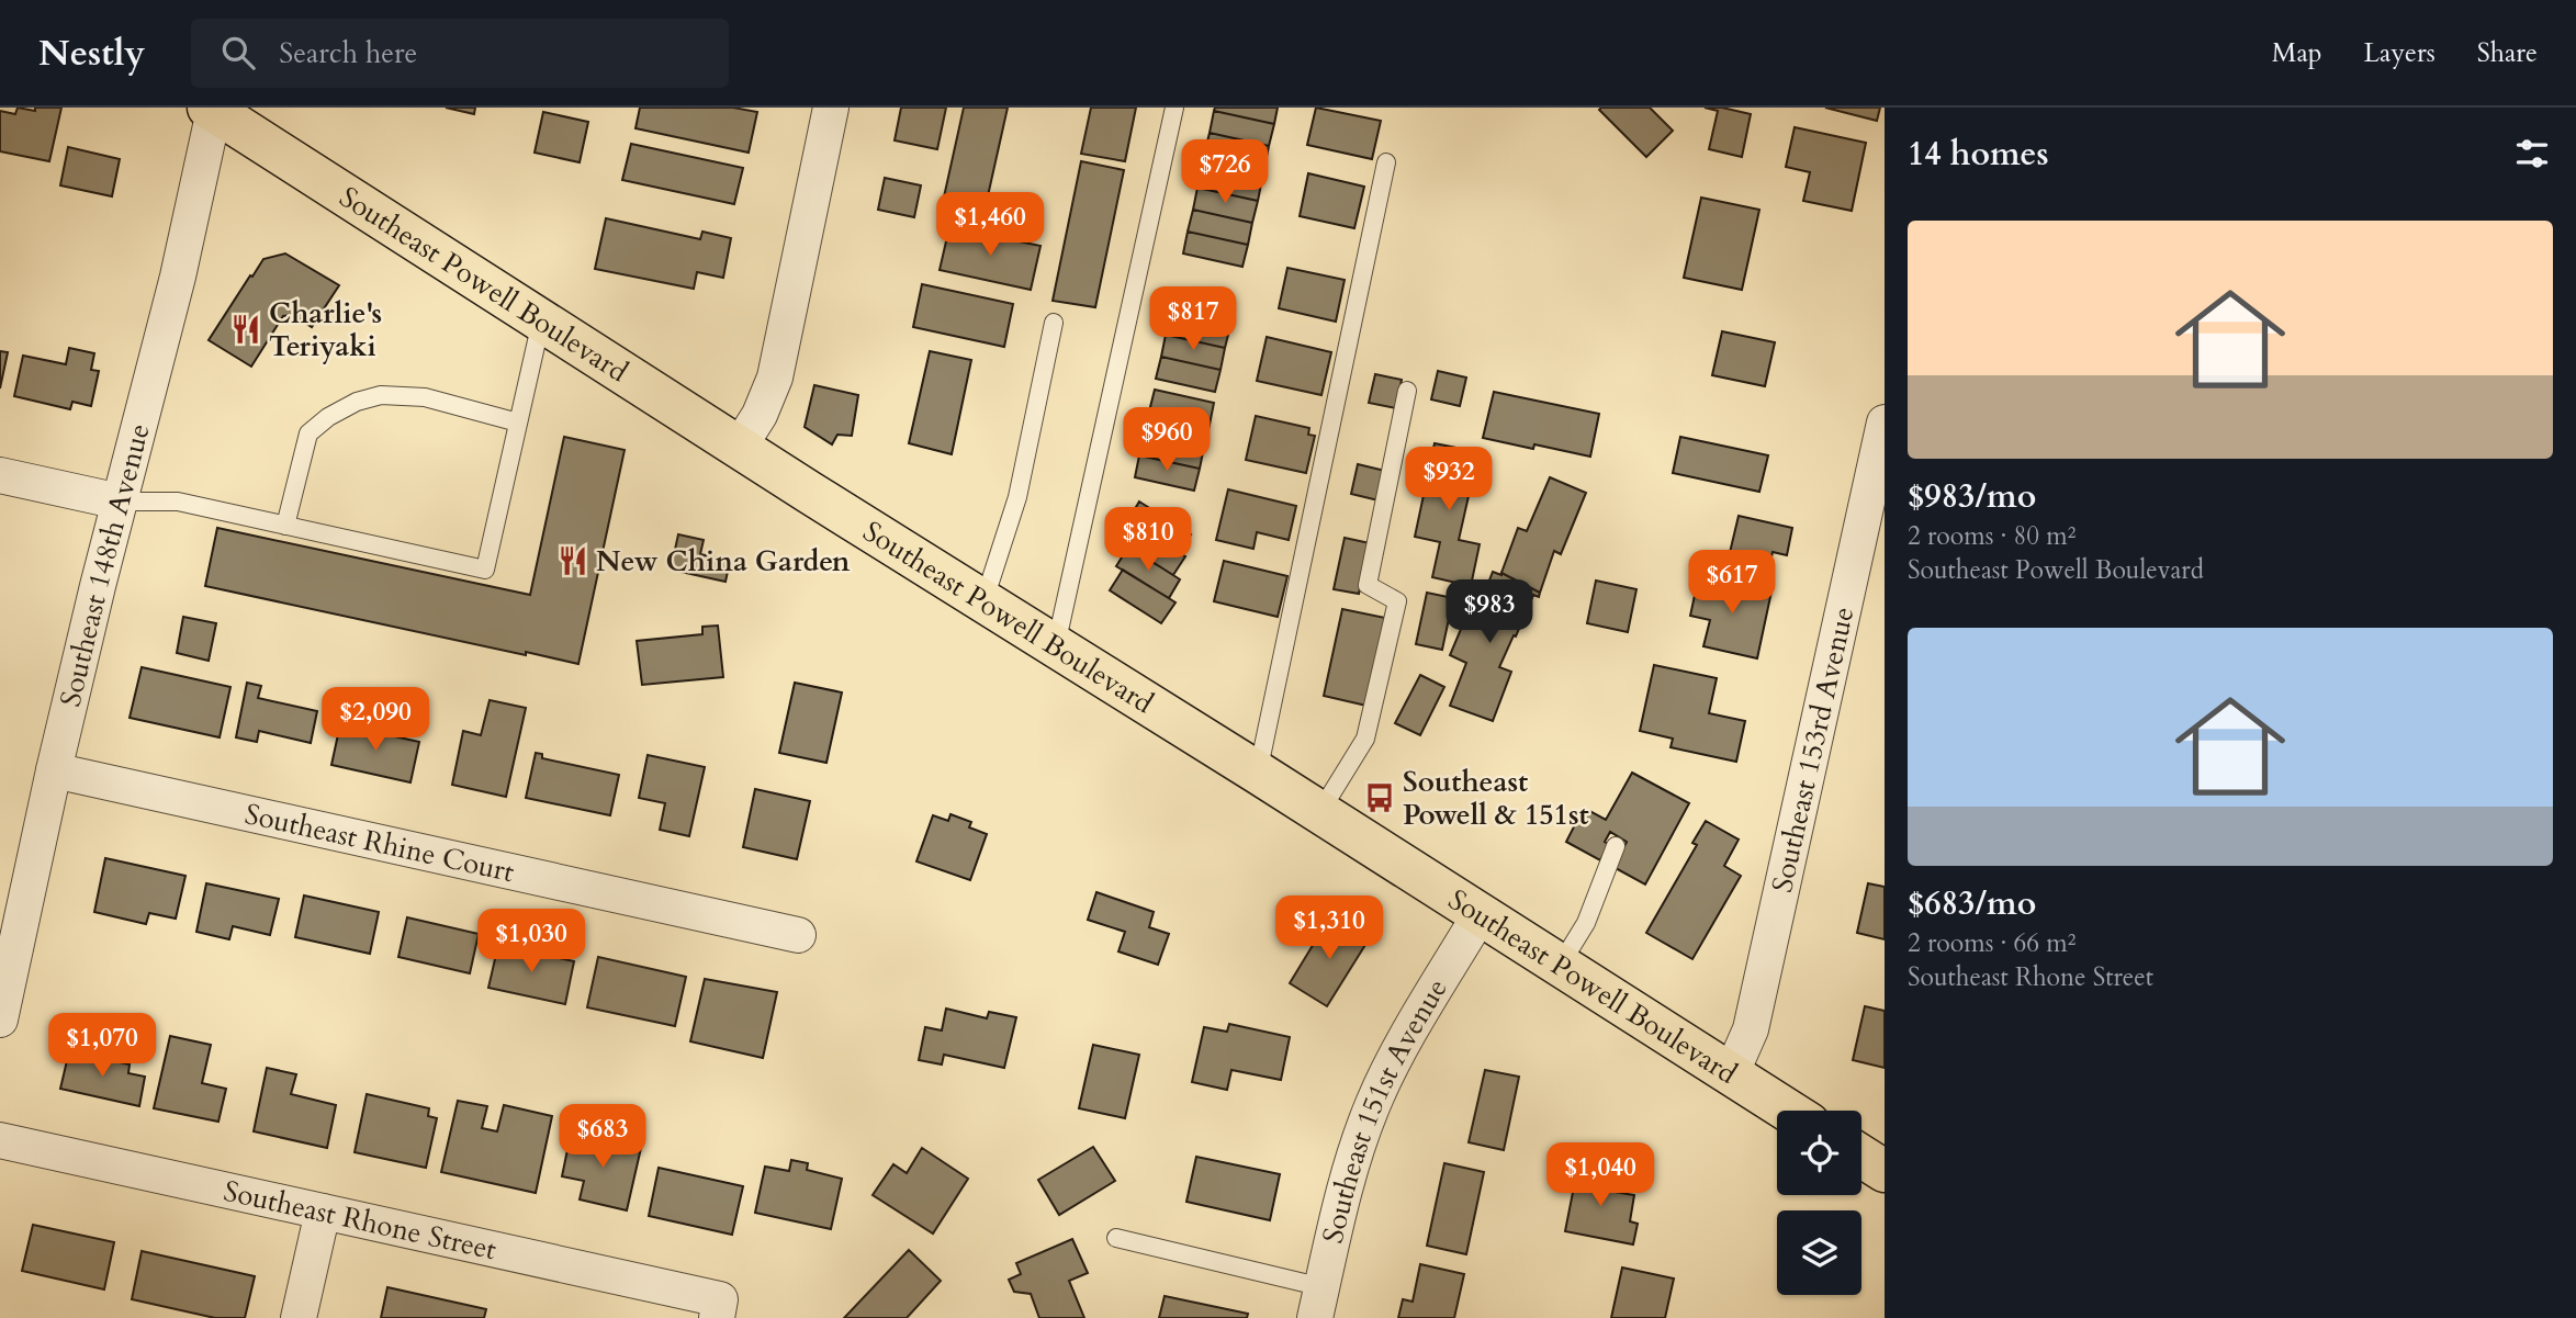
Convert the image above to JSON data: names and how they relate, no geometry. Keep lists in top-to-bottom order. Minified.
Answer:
{"streets":{"main road":["Southeast Powell Boulevard"],"street":["Southeast 148th Avenue","Southeast 153rd Avenue","Southeast Rhine Court","Southeast 151st Avenue","Southeast Rhone Street"]},"crossings":[["Southeast Powell Boulevard","Southeast 148th Avenue"],["Southeast Powell Boulevard","Southeast 153rd Avenue"],["Southeast Powell Boulevard","Southeast 151st Avenue"],["Southeast 148th Avenue","Southeast Rhine Court"]],"places":{"restaurant":["Charlie's Teriyaki","New China Garden"],"bus stop":["Southeast Powell & 151st"]},"page":{"header":"Nestly","search":"Search here","nav":["Map","Layers","Share"],"heading":"14 homes","price":["$726","$1,460","$817","$960","$932","$810","$617","$983","$2,090","$1,310","$1,030","$1,070","$683","$1,040"],"list":[{"name":"$983/mo","note":"2 rooms · 80 m² · Southeast Powell Boulevard"},{"name":"$683/mo","note":"2 rooms · 66 m² · Southeast Rhone Street"}]}}
